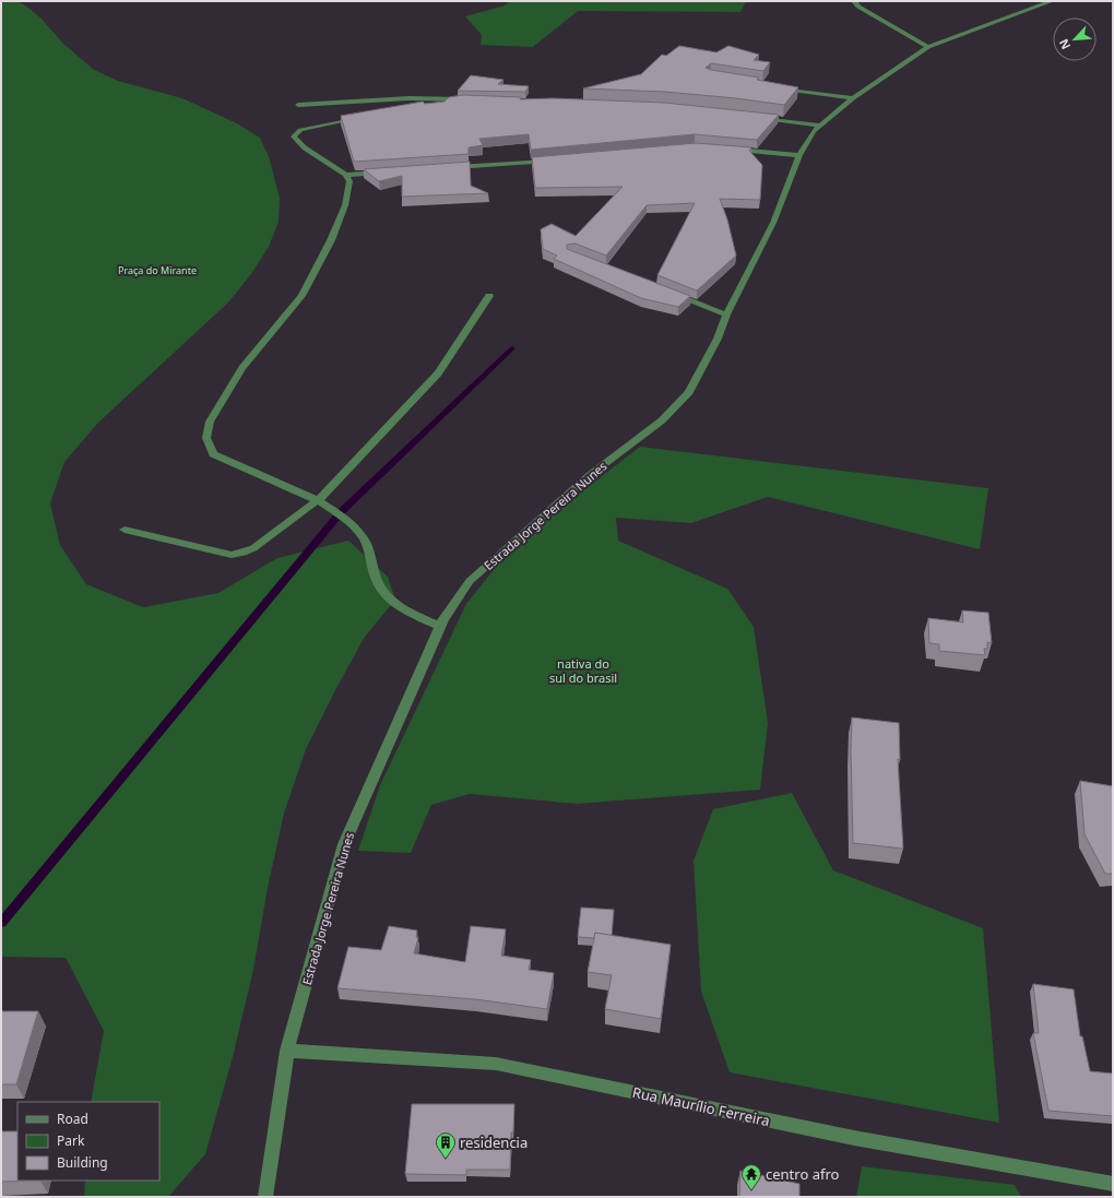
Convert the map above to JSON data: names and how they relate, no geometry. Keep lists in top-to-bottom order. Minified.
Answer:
{"streets":{"street":["Estrada Jorge Pereira Nunes","Rua Maurílio Ferreira"]},"crossings":[["Estrada Jorge Pereira Nunes","Rua Maurílio Ferreira"]],"parks":["Praça do Mirante","nativa do sul do brasil"],"places":{"building":["residencia"],"temple":["centro afro"]},"legend":["Road","Park","Building"],"north":"bottom left"}
